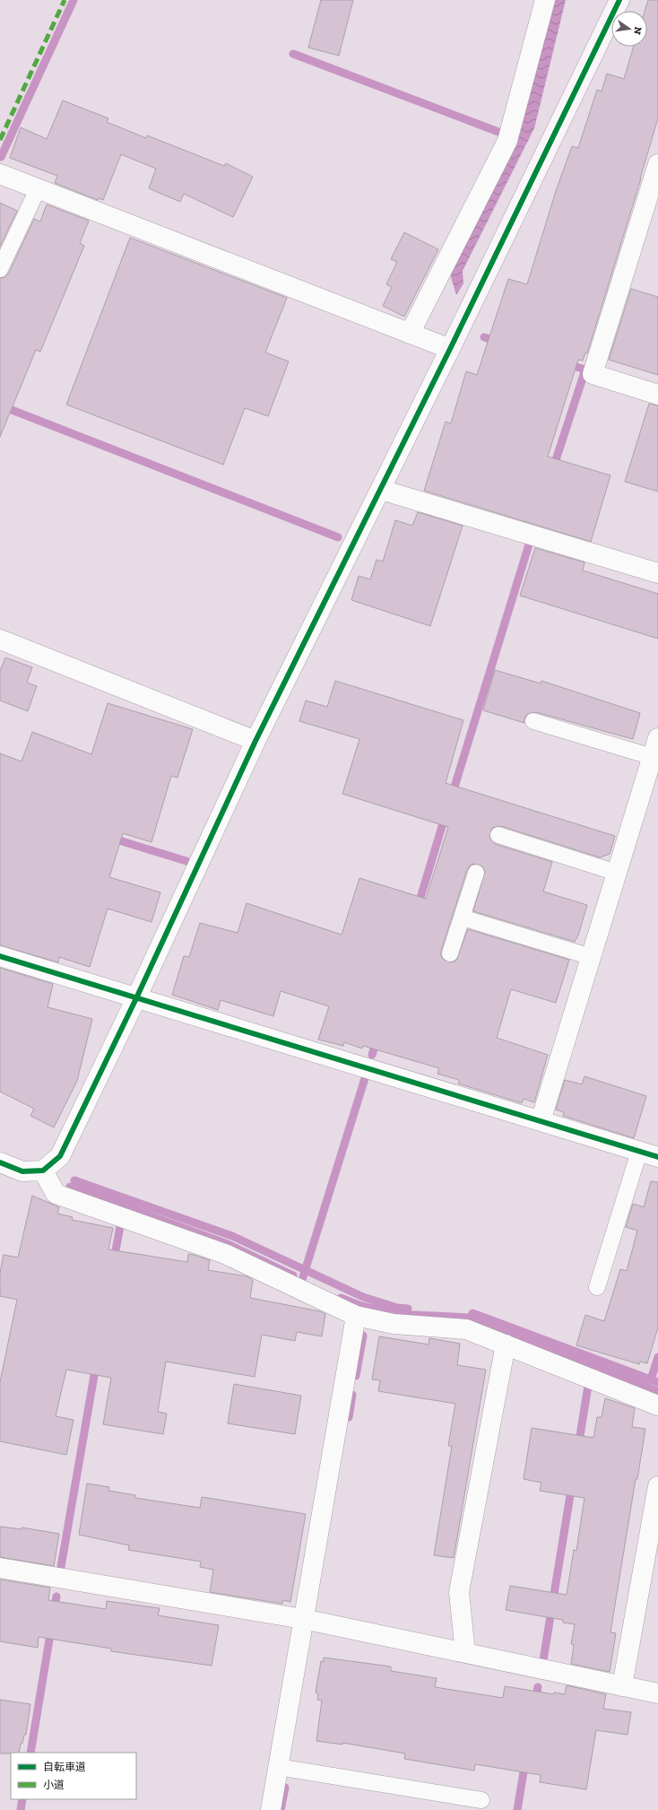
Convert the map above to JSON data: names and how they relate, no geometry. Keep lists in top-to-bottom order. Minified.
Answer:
{"legend":["自転車道","小道"],"north":"right"}
